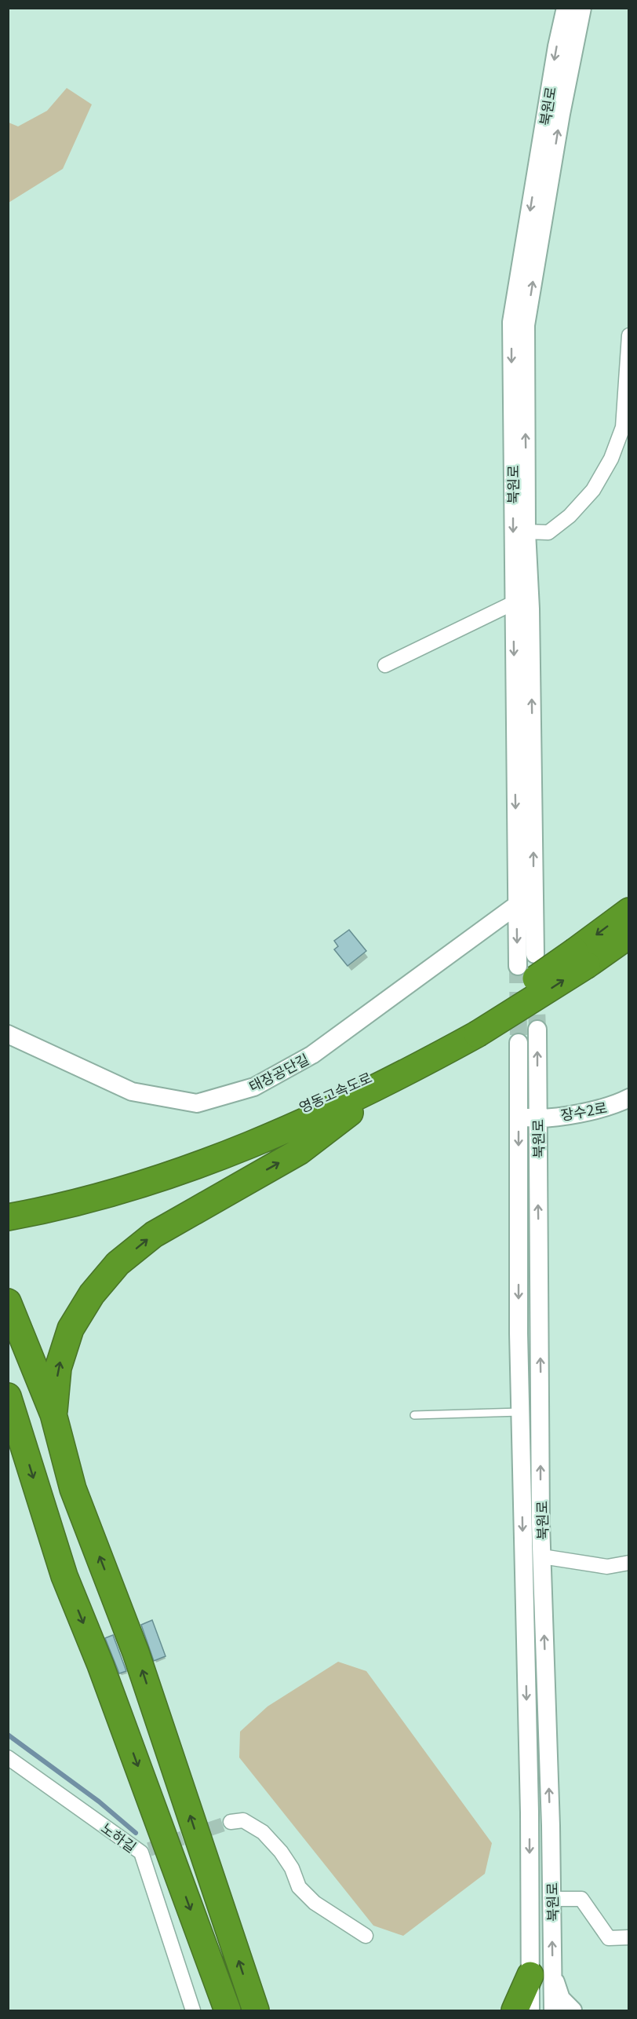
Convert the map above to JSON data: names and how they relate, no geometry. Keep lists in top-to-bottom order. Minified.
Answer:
{"streets":{"highway":["영동고속도로"],"street":["북원로","태장공단길","장수2로","노하길"]},"crossings":[["북원로","태장공단길"],["북원로","장수2로"]]}
